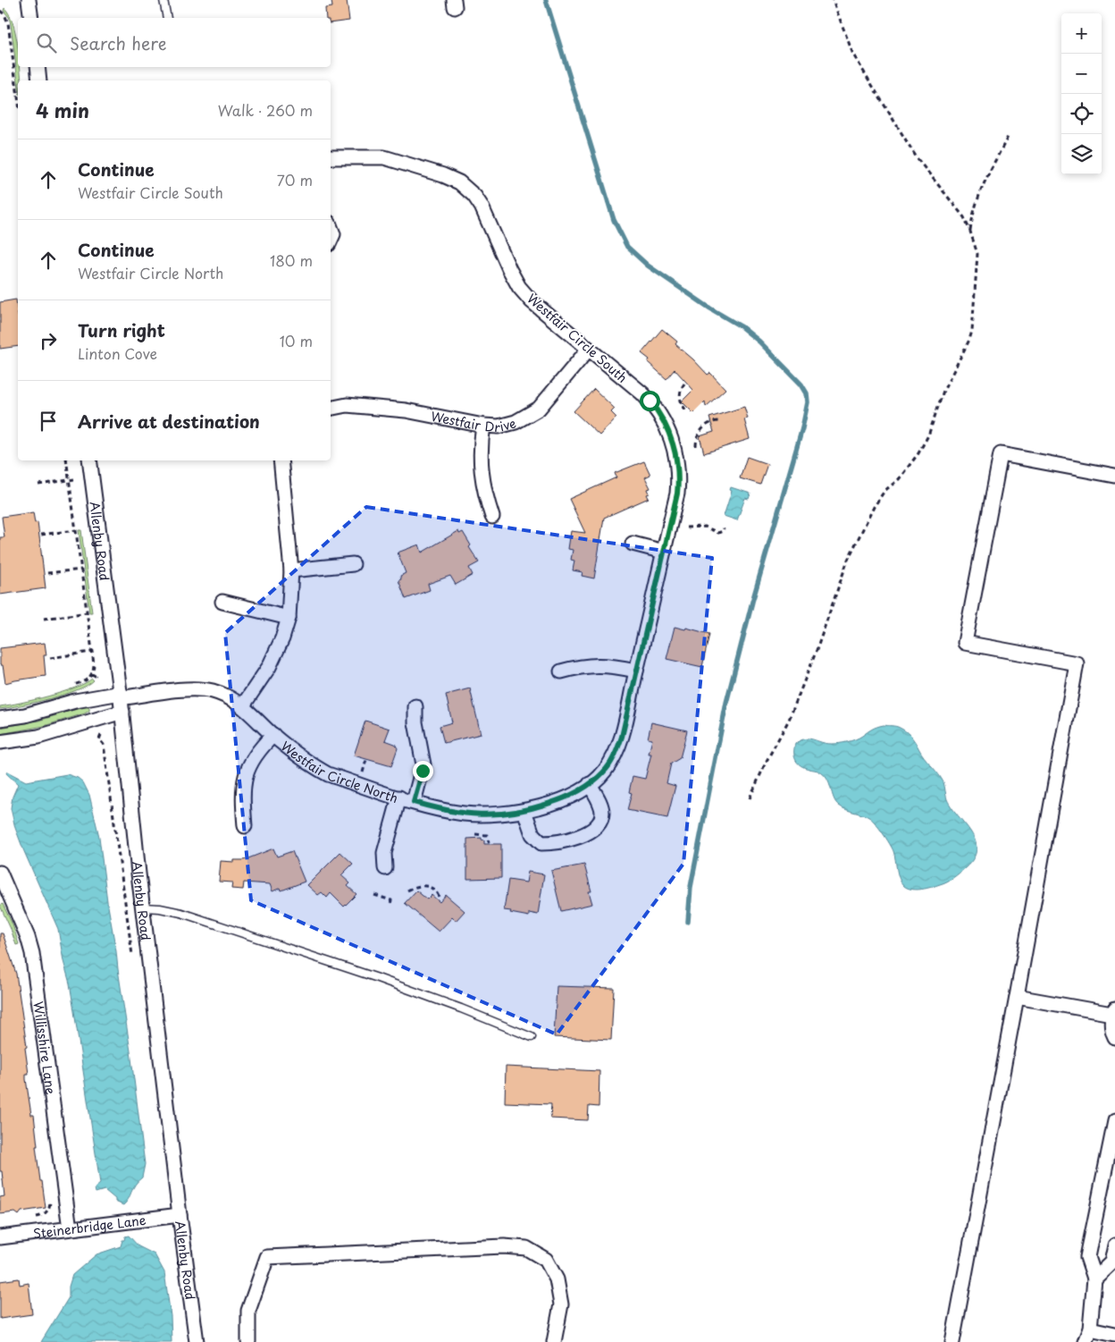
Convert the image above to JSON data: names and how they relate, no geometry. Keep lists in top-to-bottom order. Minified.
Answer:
{"streets":{"street":["Westfair Circle South","Westfair Drive","Allenby Road","Westfair Circle North","Willisshire Lane","Steinerbridge Lane"]},"crossings":[["Westfair Circle South","Westfair Drive"],["Westfair Circle South","Westfair Circle North"],["Allenby Road","Westfair Circle North"],["Allenby Road","Steinerbridge Lane"],["Willisshire Lane","Steinerbridge Lane"]],"page":{"map_buttons":["+","−"],"search":"Search here","heading":["4 min","Walk · 260 m"],"list":[["Continue","Westfair Circle South","70 m"],["Continue","Westfair Circle North","180 m"],["Turn right","Linton Cove","10 m"],"Arrive at destination"]}}
